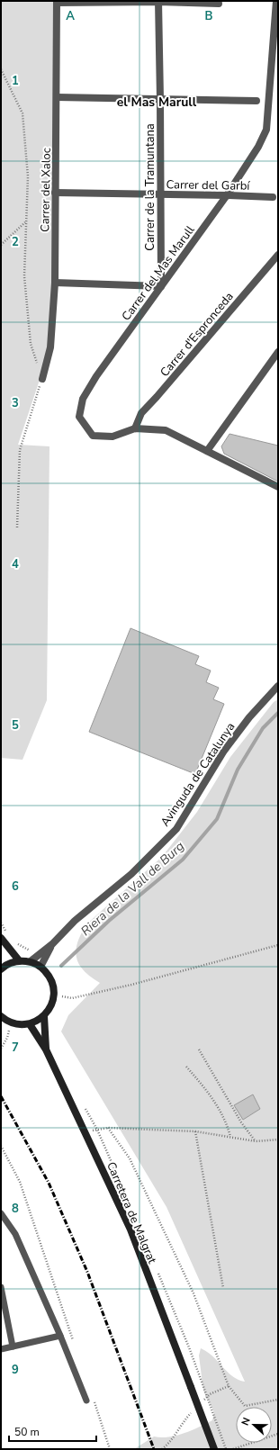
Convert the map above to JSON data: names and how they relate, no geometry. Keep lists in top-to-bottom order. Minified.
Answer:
{"streets":{"street":["Carrer del Garbí","Carrer de la Tramuntana","Carrer del Xaloc","Carrer del Mas Marull","Carrer d'Espronceda","Avinguda de Catalunya","Carretera de Malgrat"]},"crossings":[["Carrer del Garbí","Carrer de la Tramuntana"],["Carrer del Garbí","Carrer del Xaloc"],["Carrer del Garbí","Carrer del Mas Marull"],["Carrer de la Tramuntana","Carrer del Mas Marull"],["Carrer del Mas Marull","Carrer d'Espronceda"]],"districts":["el Mas Marull"],"water":["Riera de la Vall de Burg"],"scale_bar":"50 m","north":"left","grid":{"columns":["A","B"],"rows":["1","2","3","4","5","6","7","8","9"]}}
